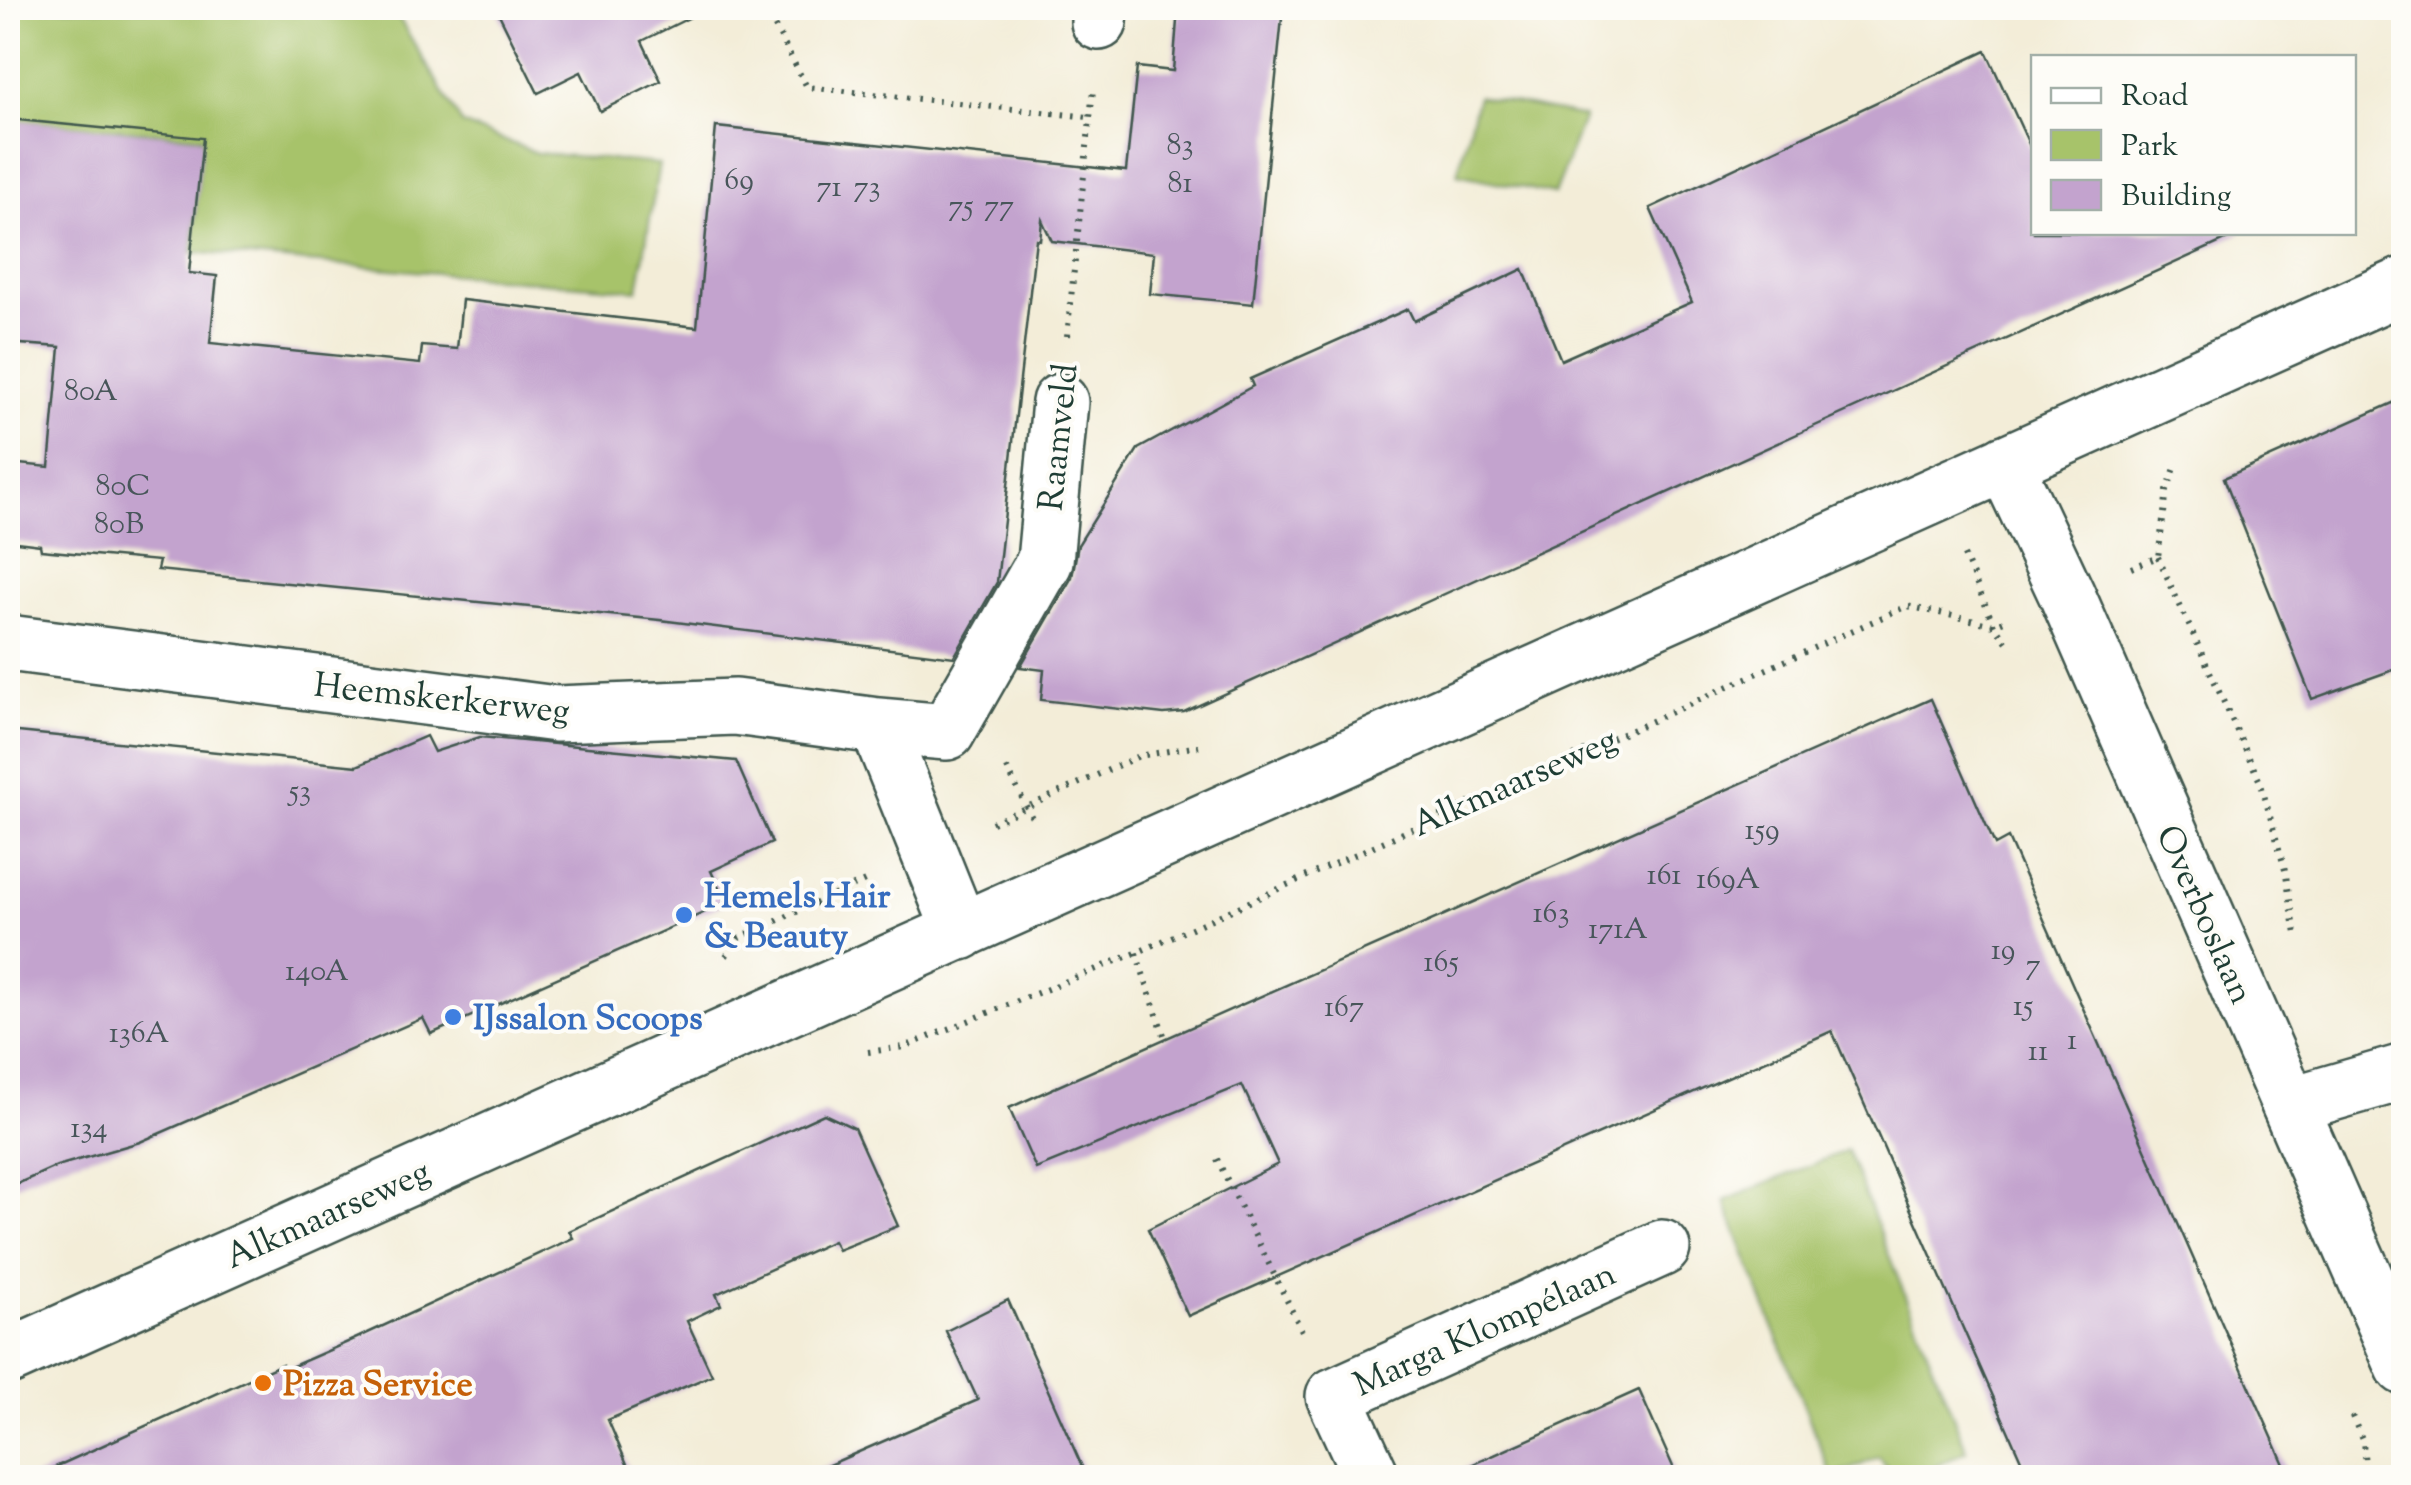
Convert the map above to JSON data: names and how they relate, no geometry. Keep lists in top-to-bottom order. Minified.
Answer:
{"streets":{"street":["Raamveld","Heemskerkerweg","Alkmaarseweg","Overboslaan","Marga Klompélaan"]},"crossings":[["Raamveld","Heemskerkerweg"],["Alkmaarseweg","Overboslaan"]],"places":["Hemels Hair & Beauty","IJssalon Scoops","Pizza Service"],"house_numbers":["83","69","81","71","73","75","77","80A","80C","80B","53","159","161","169A","163","171A","19","165","7","140A","15","167","136A","1","11","134"],"legend":["Road","Park","Building"]}
